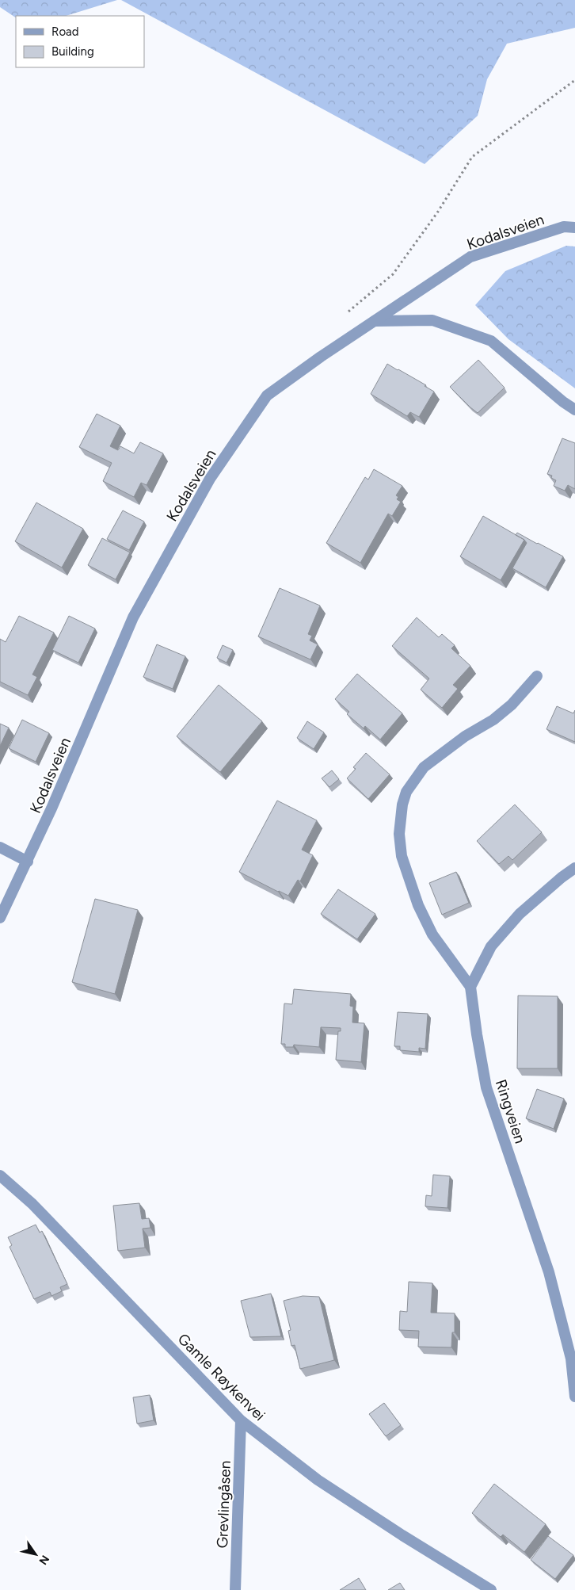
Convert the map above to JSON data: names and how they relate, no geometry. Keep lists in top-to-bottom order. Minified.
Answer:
{"streets":{"street":["Kodalsveien","Ringveien","Gamle Røykenvei","Grevlingåsen"]},"crossings":[["Gamle Røykenvei","Grevlingåsen"]],"legend":["Road","Building"],"north":"bottom right"}
